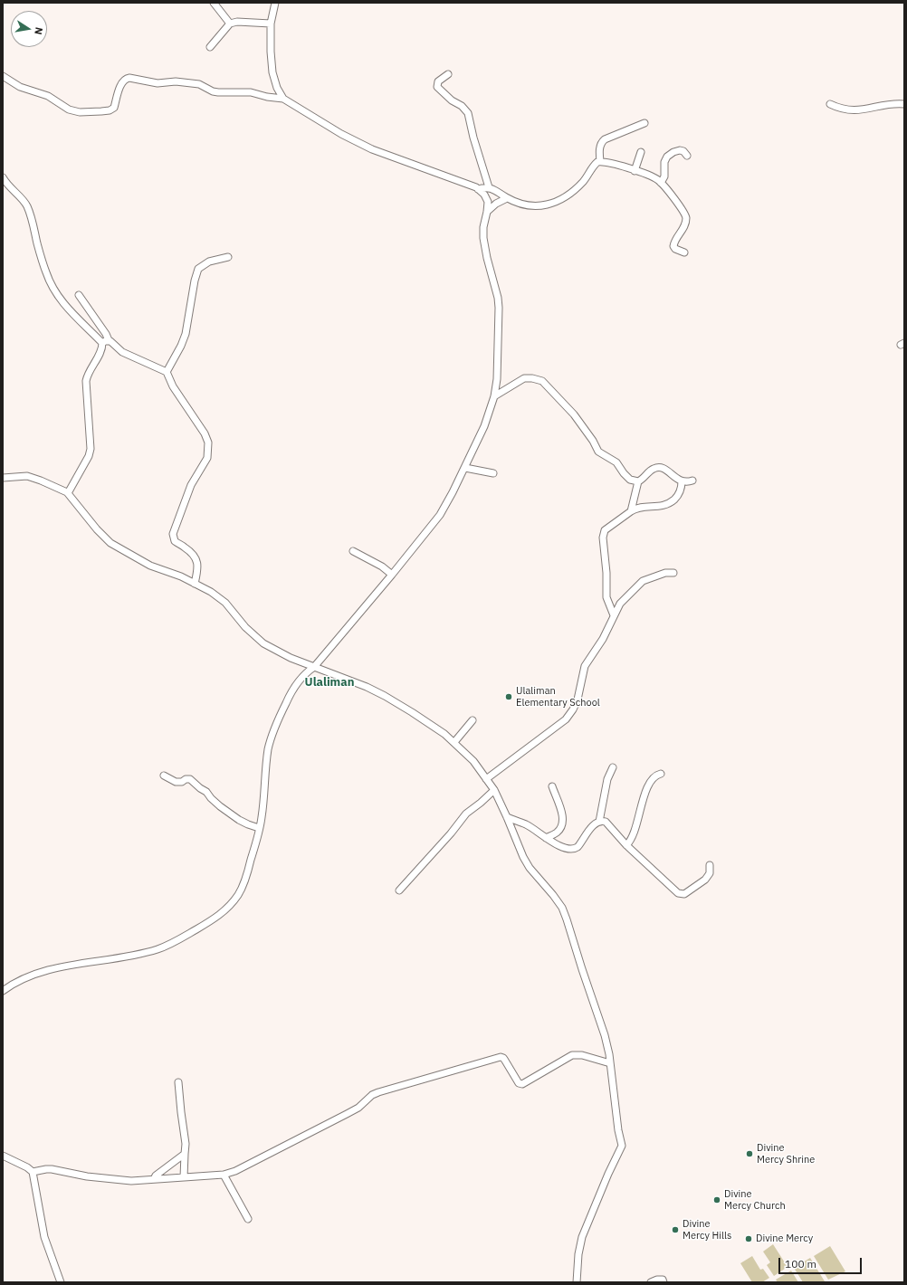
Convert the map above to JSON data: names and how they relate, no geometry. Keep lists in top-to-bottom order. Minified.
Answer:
{"districts":["Ulaliman"],"places":["Ulaliman Elementary School","Divine Mercy Shrine","Divine Mercy Church","Divine Mercy Hills","Divine Mercy"],"scale_bar":"100 m","north":"right"}
